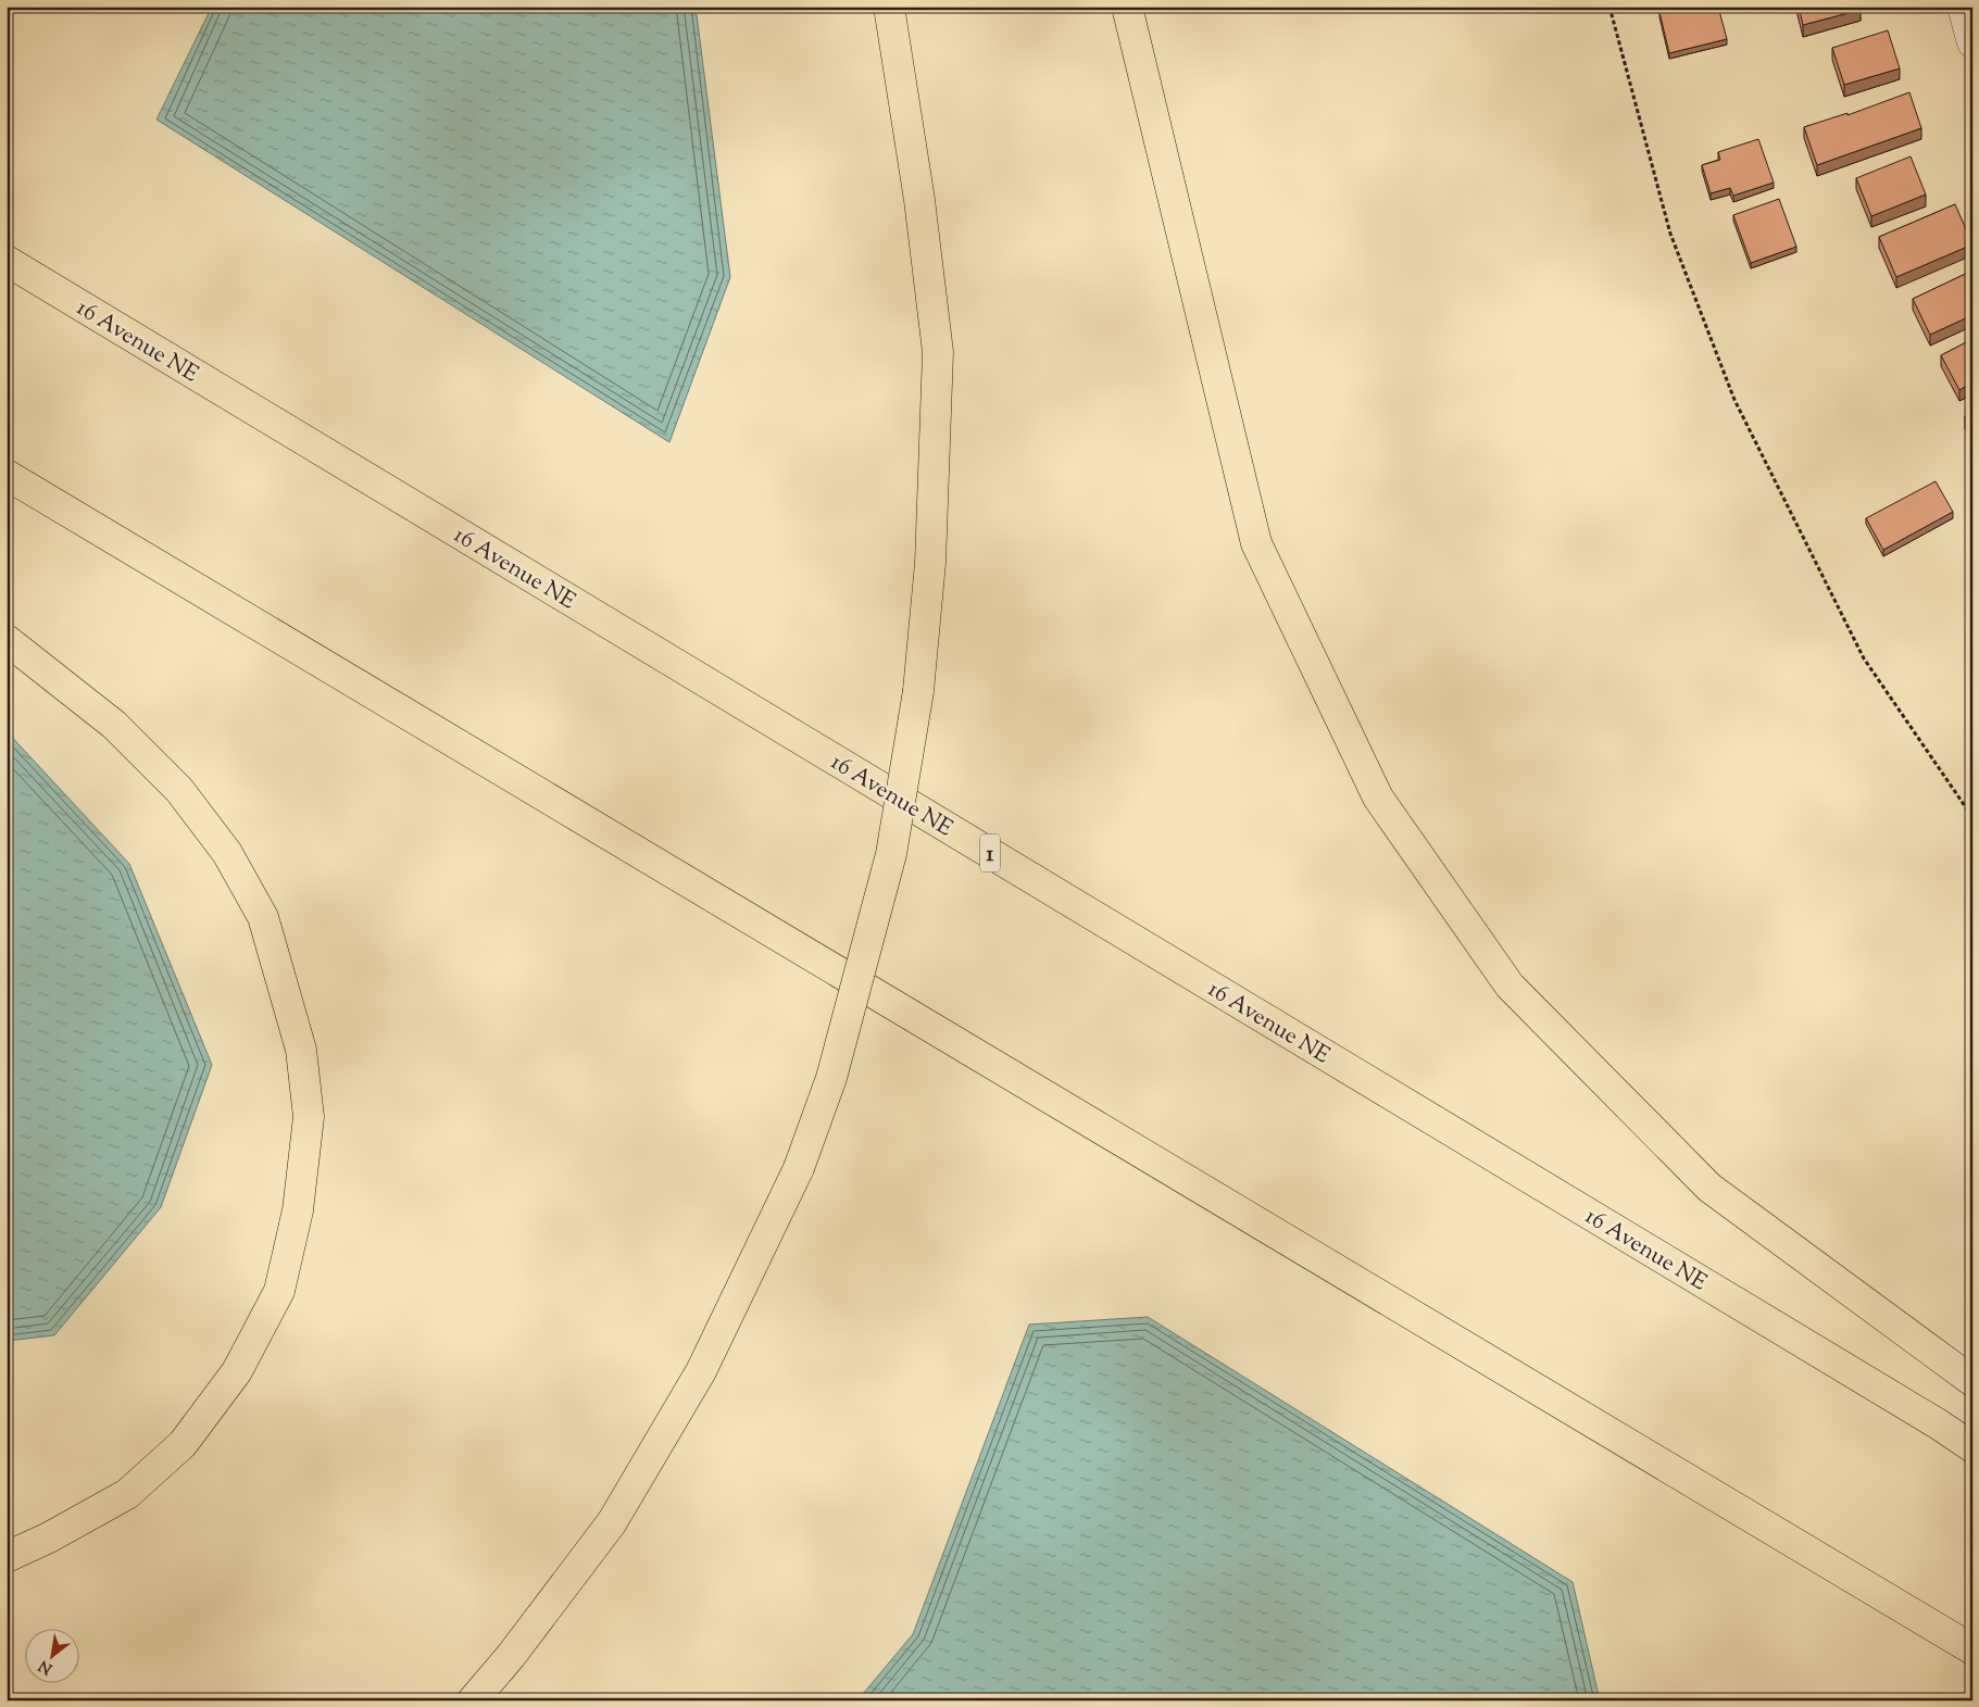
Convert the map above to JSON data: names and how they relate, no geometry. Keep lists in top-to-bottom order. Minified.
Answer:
{"streets":{"highway":["16 Avenue NE","1"]},"north":"bottom left"}
